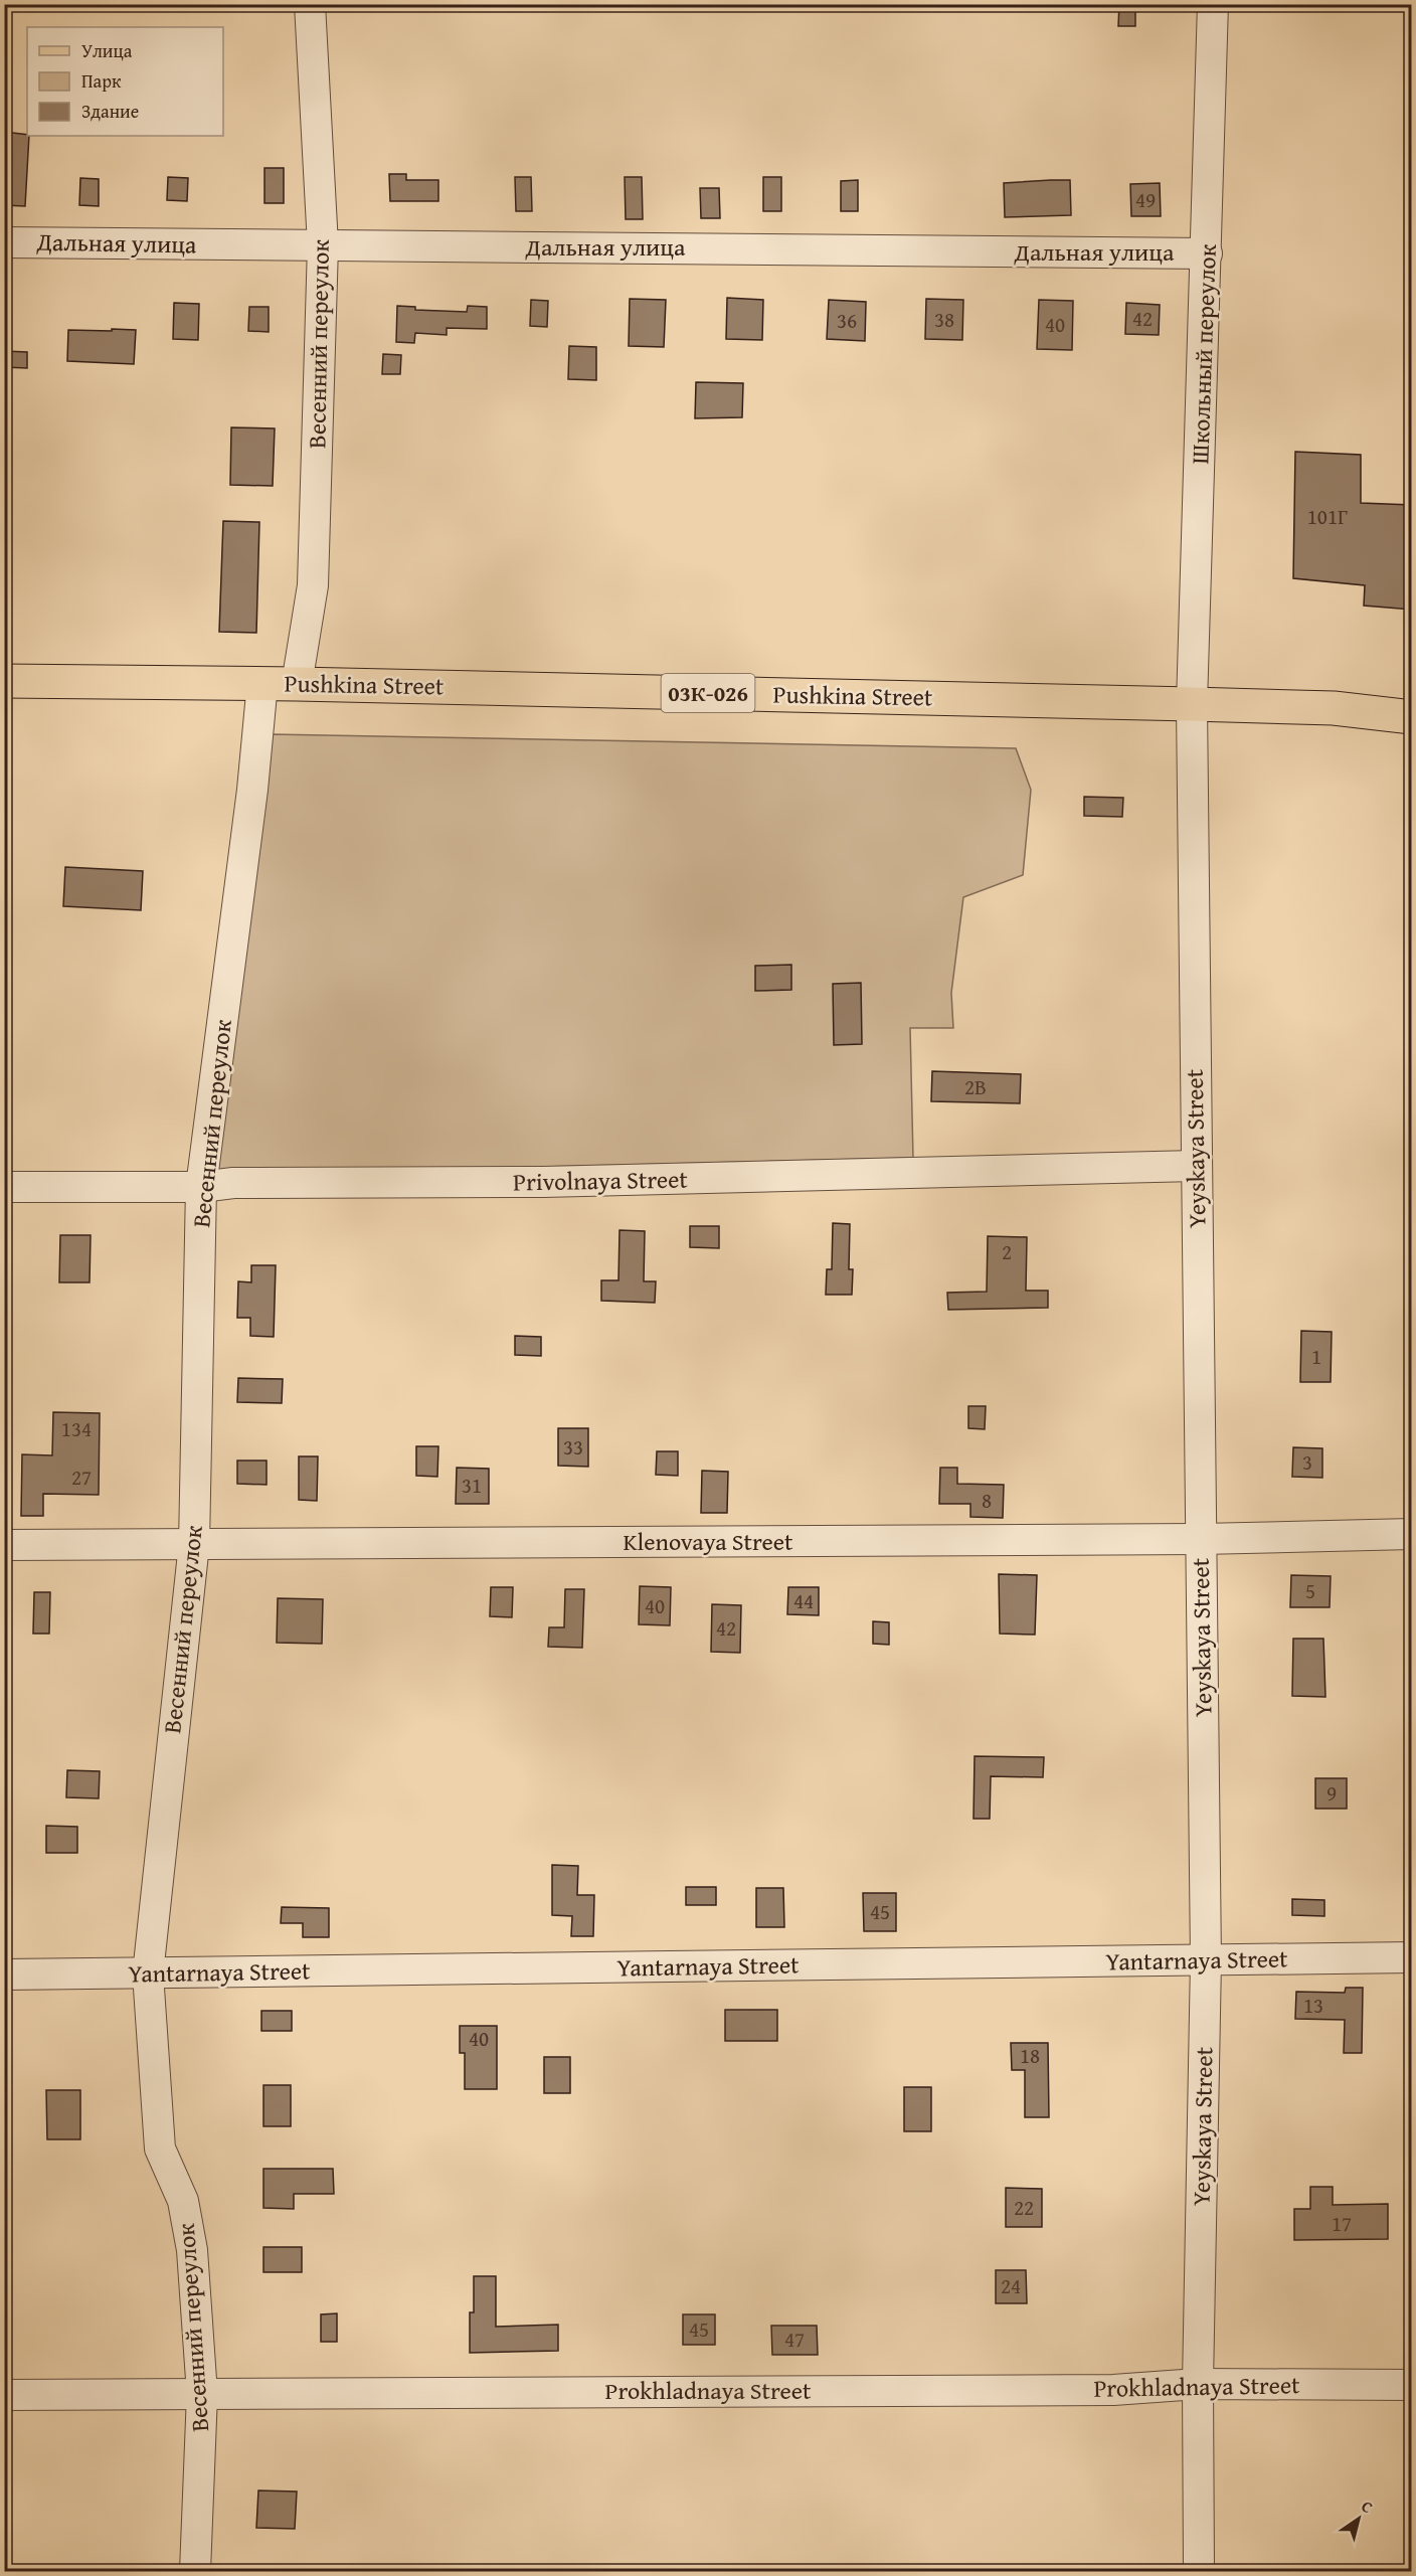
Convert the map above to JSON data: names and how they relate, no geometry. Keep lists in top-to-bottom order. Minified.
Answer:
{"streets":{"main road":["Pushkina Street","03К-026"],"street":["Дальная улица","Весенний переулок","Школьный переулок","Yeyskaya Street","Privolnaya Street","Klenovaya Street","Yantarnaya Street","Prokhladnaya Street"]},"crossings":[["Дальная улица","Весенний переулок"],["Дальная улица","Школьный переулок"],["Весенний переулок","Pushkina Street"],["Весенний переулок","Privolnaya Street"],["Весенний переулок","Klenovaya Street"],["Весенний переулок","Yantarnaya Street"],["Весенний переулок","Prokhladnaya Street"],["Школьный переулок","Pushkina Street"],["Школьный переулок","Yeyskaya Street"],["Pushkina Street","Yeyskaya Street"],["Yeyskaya Street","Privolnaya Street"],["Yeyskaya Street","Klenovaya Street"],["Yeyskaya Street","Yantarnaya Street"],["Yeyskaya Street","Prokhladnaya Street"]],"house_numbers":["49","42","38","36","40","101Г","2В","2","1","134","33","3","27","31","8","5","44","40","42","9","45","13","40","18","22","17","24","45","47"],"legend":["Улица","Парк","Здание"],"north":"top right"}
